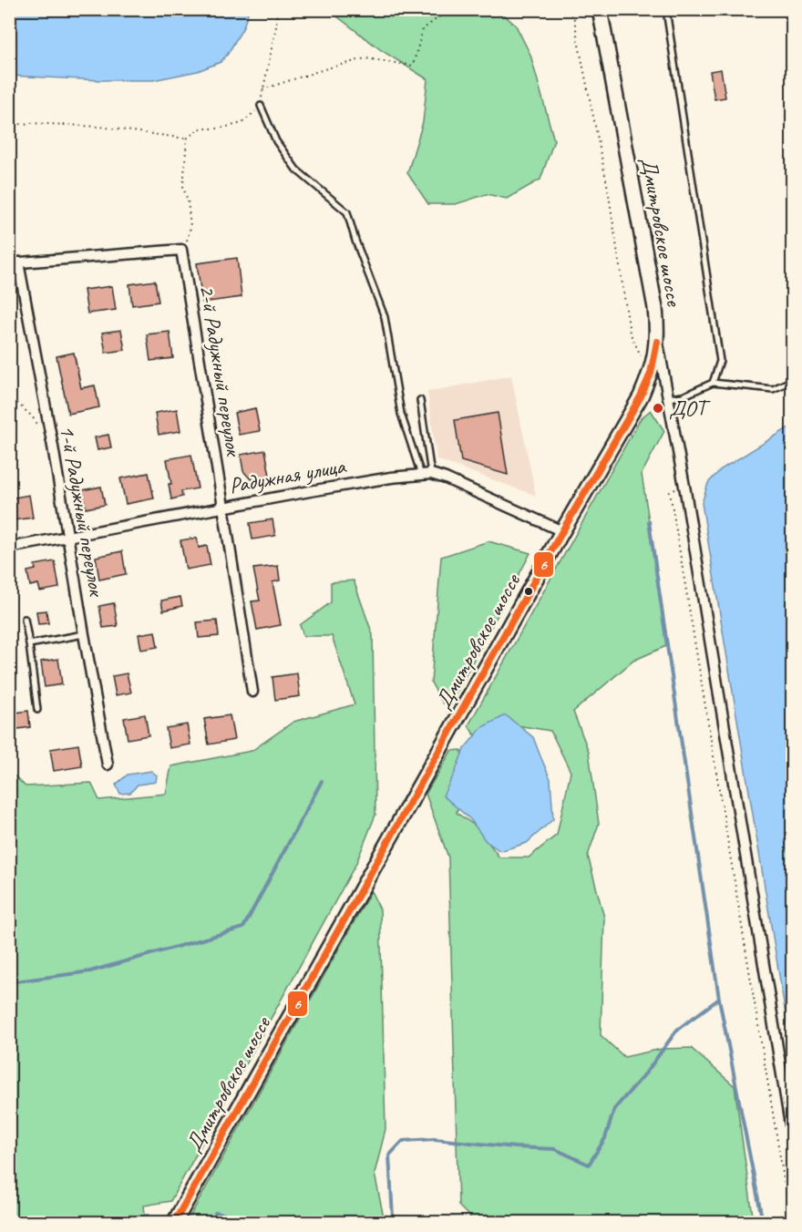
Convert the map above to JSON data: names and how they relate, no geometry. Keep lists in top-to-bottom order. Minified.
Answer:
{"streets":{"street":["Дмитровское шоссе","2-й Радужный переулок","Радужная улица","1-й Радужный переулок"]},"crossings":[["Дмитровское шоссе","Радужная улица"],["2-й Радужный переулок","Радужная улица"],["Радужная улица","1-й Радужный переулок"]],"places":["ДОТ"],"lines":["transit line 6"]}
